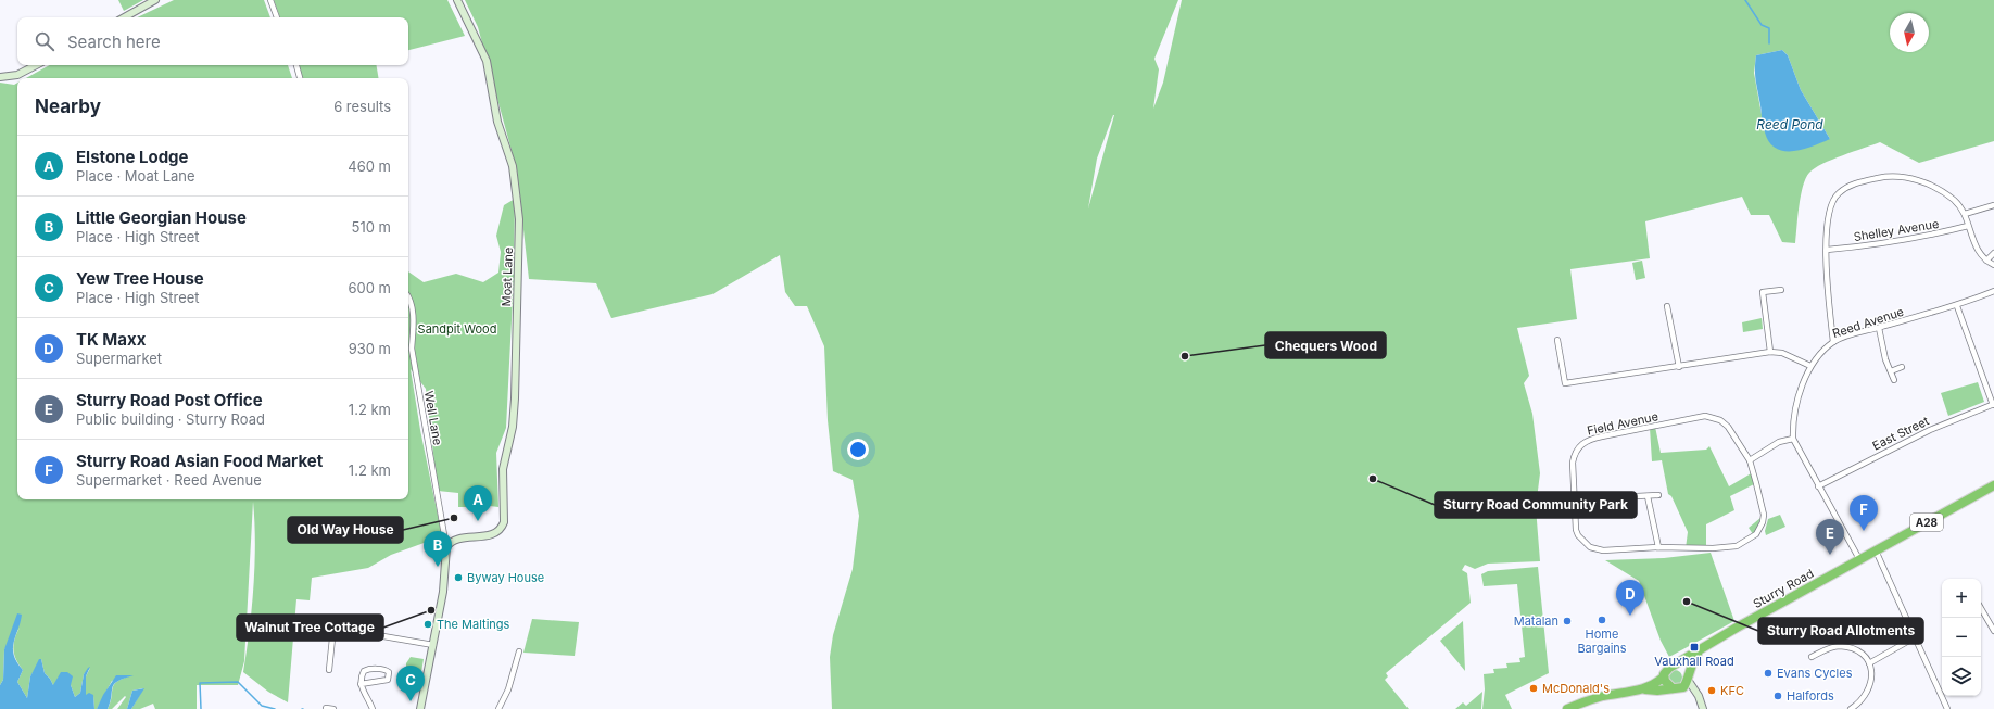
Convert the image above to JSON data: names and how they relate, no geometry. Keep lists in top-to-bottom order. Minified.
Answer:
{"streets":{"highway":["A28","Sturry Road"],"street":["Shelley Avenue","Moat Lane","Reed Avenue","Well Lane","Field Avenue","East Street"]},"crossings":[["Moat Lane","Well Lane"],["Reed Avenue","East Street"],["Reed Avenue","Sturry Road"]],"water":["Reed Pond"],"parks":["Sandpit Wood"],"places":{"other":["Chequers Wood","Sturry Road Community Park","Old Way House","Byway House","Sturry Road Allotments","Walnut Tree Cottage","Home Bargains","Matalan","The Maltings","Evans Cycles","McDonald's","KFC","Halfords"],"transit":["Vauxhall Road"]},"north":"bottom","page":{"search":"Search here","heading":["Nearby","6 results"],"list":[{"mark":"A","name":"Elstone Lodge","note":"Place · Moat Lane","value":"460 m"},{"mark":"B","name":"Little Georgian House","note":"Place · High Street","value":"510 m"},{"mark":"C","name":"Yew Tree House","note":"Place · High Street","value":"600 m"},{"mark":"D","name":"TK Maxx","note":"Supermarket","value":"930 m"},{"mark":"E","name":"Sturry Road Post Office","note":"Public building · Sturry Road","value":"1.2 km"},{"mark":"F","name":"Sturry Road Asian Food Market","note":"Supermarket · Reed Avenue","value":"1.2 km"}],"pins":["A","F","E","B","D","C"],"map_buttons":["+","−"]}}
